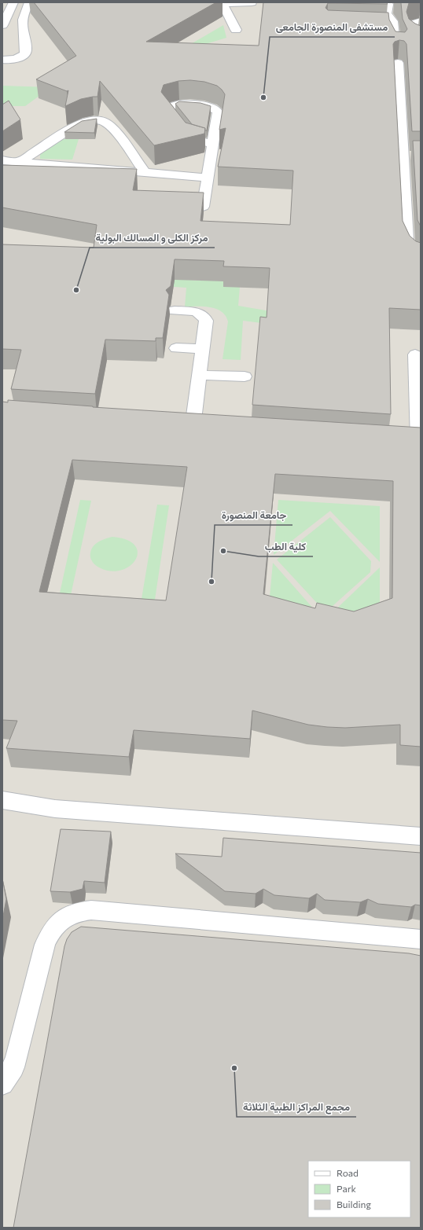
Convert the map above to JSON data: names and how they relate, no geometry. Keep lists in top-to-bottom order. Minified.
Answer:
{"places":["مستشفى المنصورة الجامعى","مركز الكلى و المسالك البولية","كلية الطب","جامعة المنصورة","مجمع المراكز الطبية الثلاثة"],"legend":["Road","Park","Building"]}
